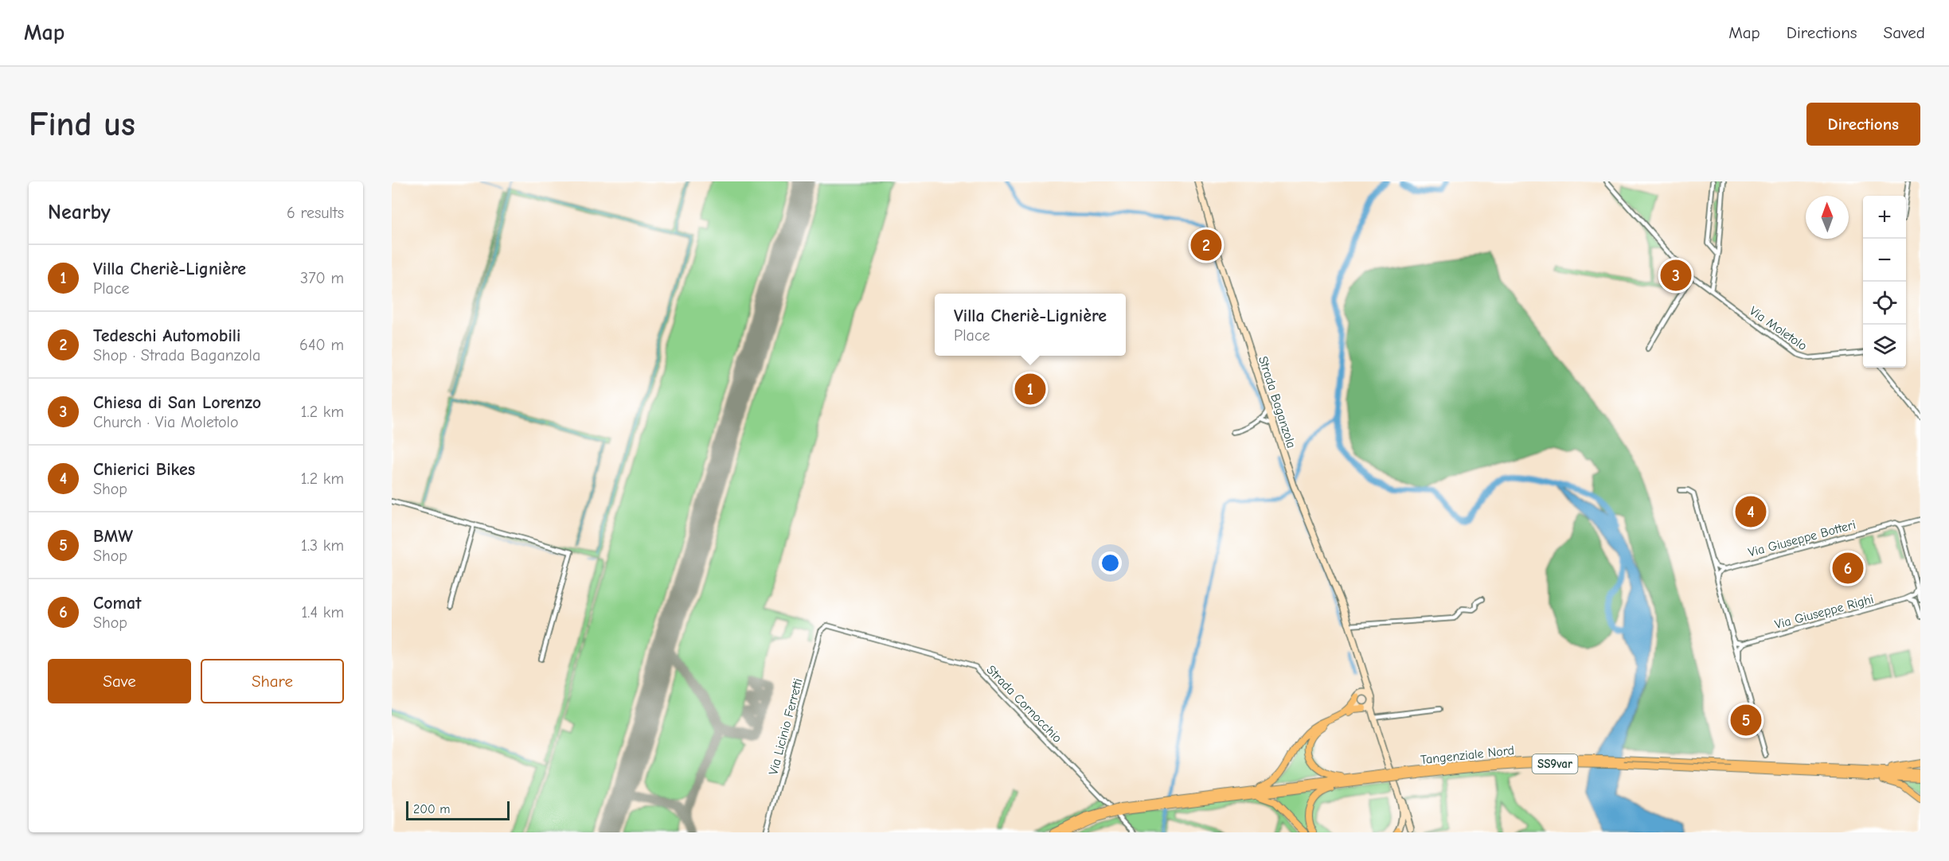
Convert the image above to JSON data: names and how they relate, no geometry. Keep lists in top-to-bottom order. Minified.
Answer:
{"streets":{"highway":["Tangenziale Nord","SS9var"],"main road":["Strada Baganzola"],"street":["Via Moletolo","Via Giuseppe Botteri","Via Giuseppe Righi","Strada Cornocchio","Via Licinio Ferretti"]},"crossings":[["Strada Cornocchio","Via Licinio Ferretti"],["Tangenziale Nord","SS9var"]],"scale_bar":"200 m","north":"top","page":{"header":"Map","nav":["Map","Directions","Saved"],"buttons":["Directions",["Save","Share"]],"title":"Find us","heading":["Nearby","6 results"],"map_buttons":["+","−"],"pins":["2","3","1","4","6","5"],"list":[{"mark":"1","name":"Villa Cheriè-Lignière","note":"Place","value":"370 m"},{"mark":"2","name":"Tedeschi Automobili","note":"Shop · Strada Baganzola","value":"640 m"},{"mark":"3","name":"Chiesa di San Lorenzo","note":"Church · Via Moletolo","value":"1.2 km"},{"mark":"4","name":"Chierici Bikes","note":"Shop","value":"1.2 km"},{"mark":"5","name":"BMW","note":"Shop","value":"1.3 km"},{"mark":"6","name":"Comat","note":"Shop","value":"1.4 km"}],"popup":["Villa Cheriè-Lignière","Place"],"scale":"200 m"}}
